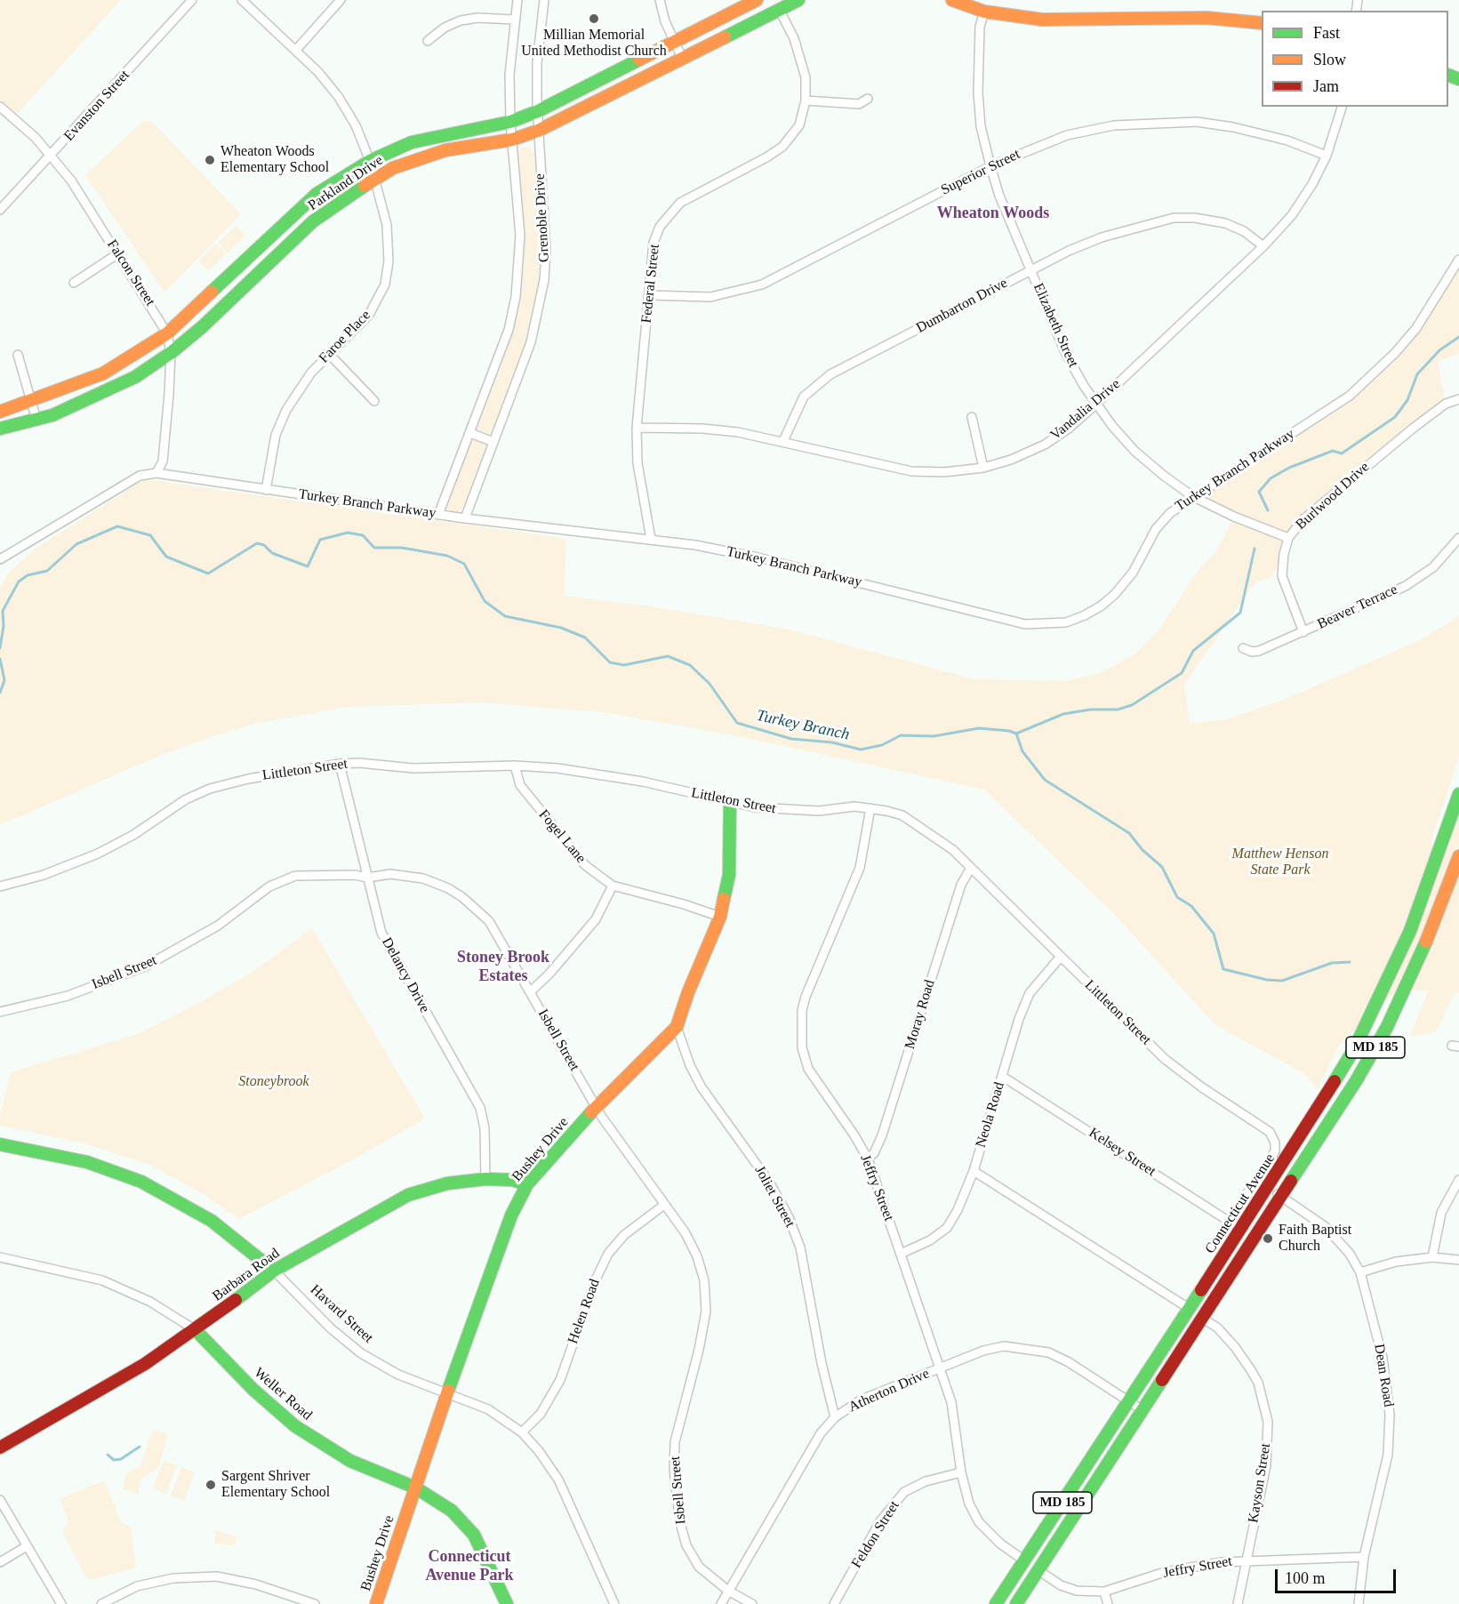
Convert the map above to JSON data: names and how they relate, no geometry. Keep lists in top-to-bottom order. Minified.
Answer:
{"streets":{"street":["Evanston Street","Superior Street","Parkland Drive","Grenoble Drive","Falcon Street","Federal Street","Dumbarton Drive","Elizabeth Street","Faroe Place","Vandalia Drive","Turkey Branch Parkway","Burlwood Drive","Beaver Terrace","Littleton Street","Fogel Lane","Isbell Street","Delancy Drive","Moray Road","MD 185","Neola Road","Bushey Drive","Kelsey Street","Jeffry Street","Joliet Street","Connecticut Avenue","Barbara Road","Helen Road","Havard Street","Dean Road","Atherton Drive","Weller Road","Kayson Street","Feldon Street"]},"crossings":[["Evanston Street","Falcon Street"],["Superior Street","Federal Street"],["Superior Street","Elizabeth Street"],["Superior Street","Vandalia Drive"],["Parkland Drive","Grenoble Drive"],["Parkland Drive","Falcon Street"],["Parkland Drive","Federal Street"],["Parkland Drive","Faroe Place"],["Grenoble Drive","Turkey Branch Parkway"],["Falcon Street","Turkey Branch Parkway"],["Federal Street","Vandalia Drive"],["Federal Street","Turkey Branch Parkway"],["Dumbarton Drive","Elizabeth Street"],["Dumbarton Drive","Vandalia Drive"],["Elizabeth Street","Vandalia Drive"],["Elizabeth Street","Turkey Branch Parkway"],["Elizabeth Street","Burlwood Drive"],["Faroe Place","Turkey Branch Parkway"],["Burlwood Drive","Beaver Terrace"],["Littleton Street","Fogel Lane"],["Littleton Street","Delancy Drive"],["Littleton Street","Moray Road"],["Littleton Street","Neola Road"],["Littleton Street","Bushey Drive"],["Littleton Street","Kelsey Street"],["Littleton Street","Jeffry Street"],["Fogel Lane","Bushey Drive"],["Isbell Street","Delancy Drive"],["Isbell Street","Bushey Drive"],["Isbell Street","Helen Road"],["Isbell Street","Atherton Drive"],["Delancy Drive","Barbara Road"],["Moray Road","Jeffry Street"],["Neola Road","Kelsey Street"],["Neola Road","Jeffry Street"],["Bushey Drive","Joliet Street"],["Bushey Drive","Barbara Road"],["Bushey Drive","Havard Street"],["Bushey Drive","Weller Road"],["Kelsey Street","Connecticut Avenue"],["Jeffry Street","Connecticut Avenue"],["Jeffry Street","Dean Road"],["Jeffry Street","Atherton Drive"],["Jeffry Street","Kayson Street"],["Jeffry Street","Feldon Street"],["Joliet Street","Atherton Drive"],["Connecticut Avenue","Dean Road"],["Connecticut Avenue","Atherton Drive"],["Connecticut Avenue","Kayson Street"],["Barbara Road","Havard Street"],["Barbara Road","Weller Road"],["Helen Road","Havard Street"]],"districts":["Wheaton Woods","Stoney Brook Estates","Connecticut Avenue Park"],"water":["Turkey Branch"],"parks":["Matthew Henson State Park","Stoneybrook"],"places":["Millian Memorial United Methodist Church","Wheaton Woods Elementary School","Faith Baptist Church","Sargent Shriver Elementary School"],"legend":["Fast","Slow","Jam"],"scale_bar":"100 m"}
